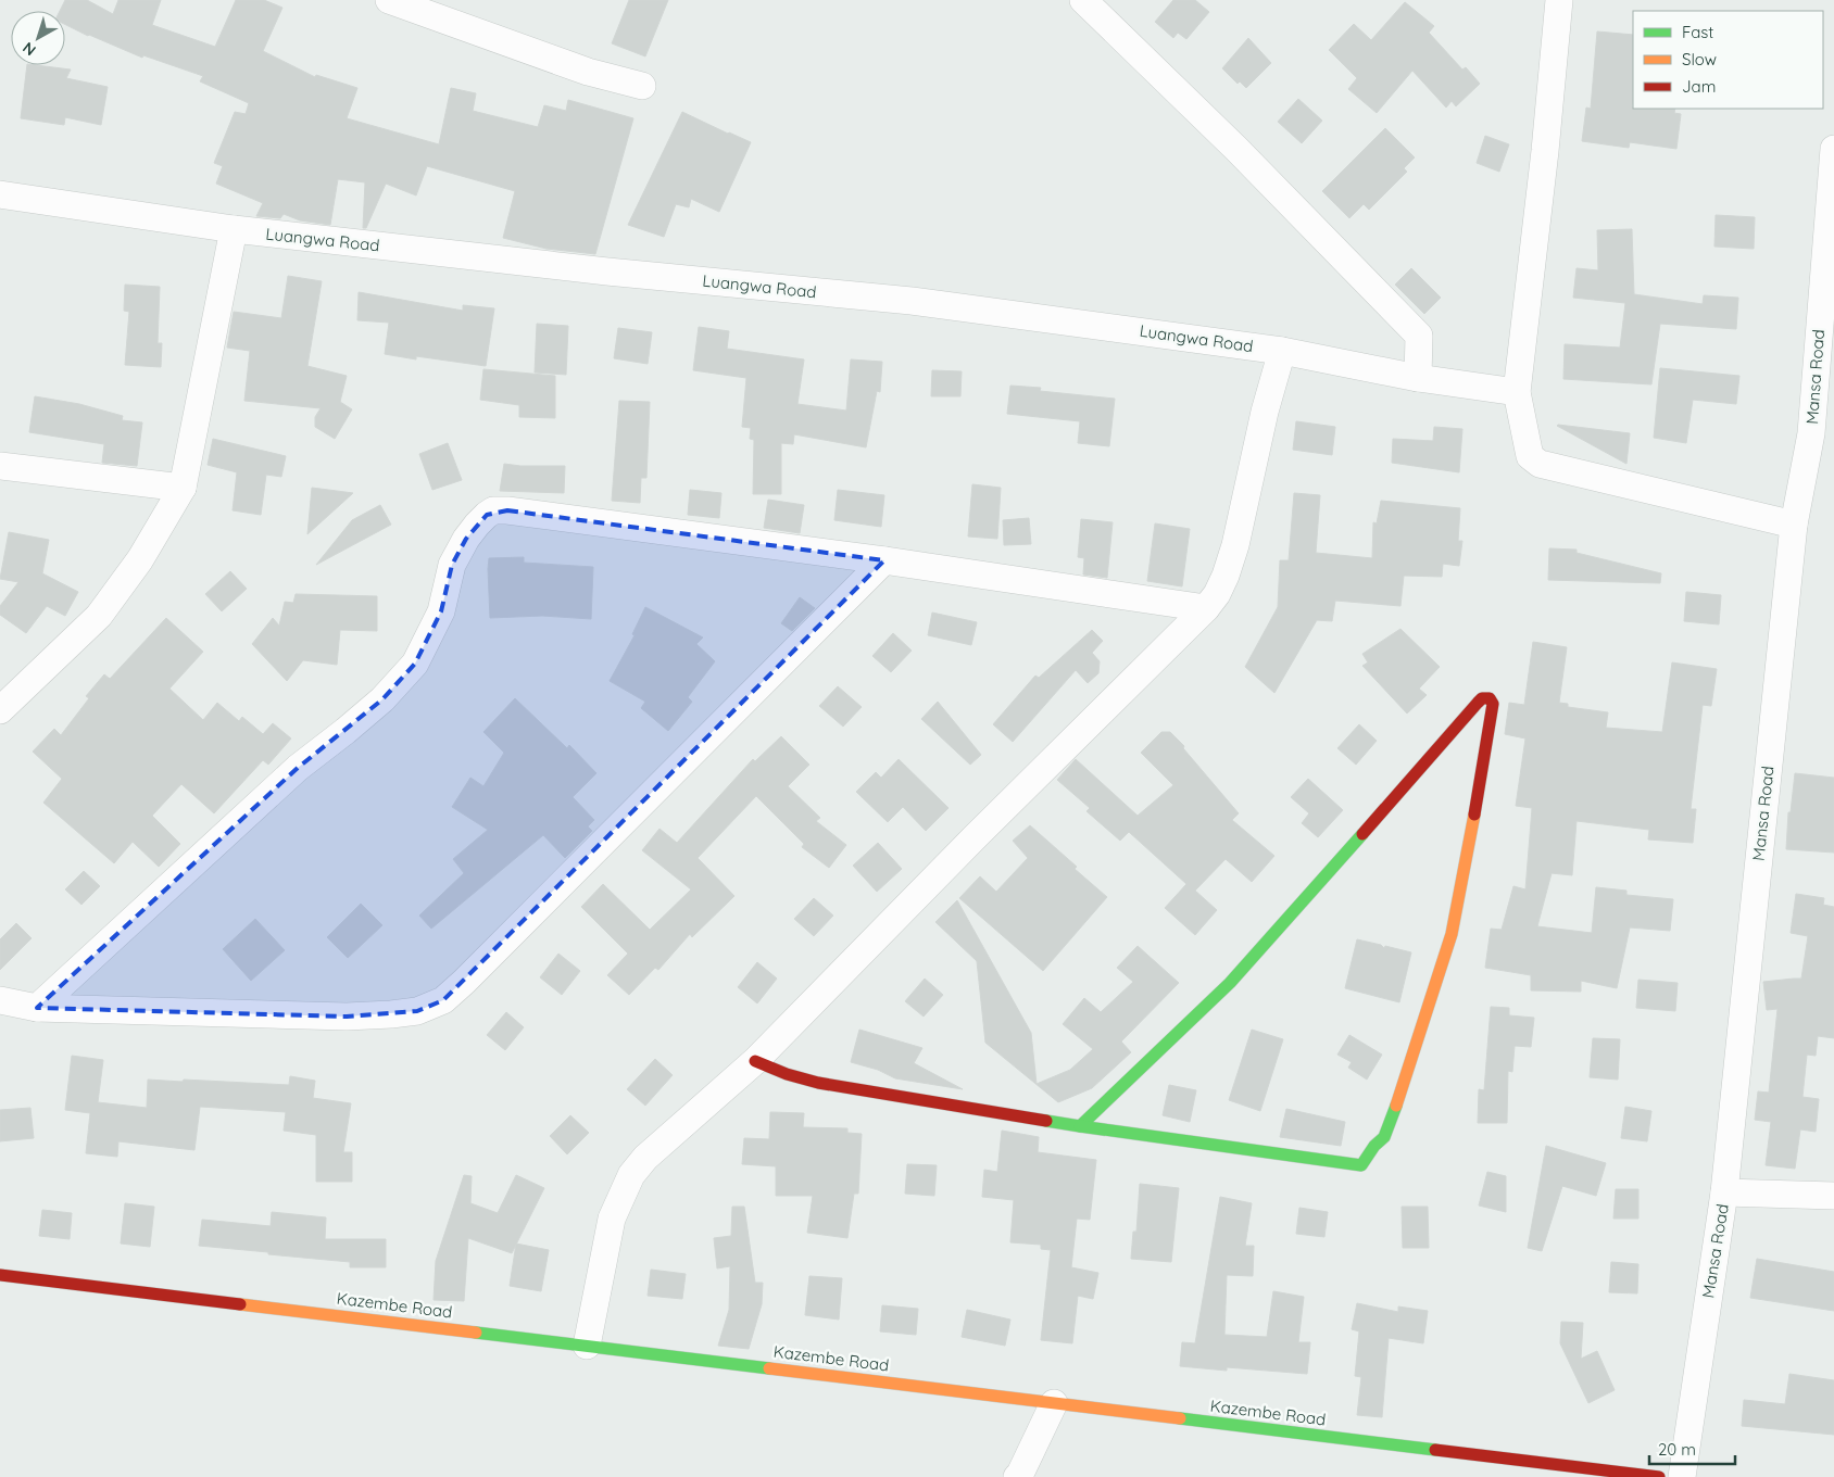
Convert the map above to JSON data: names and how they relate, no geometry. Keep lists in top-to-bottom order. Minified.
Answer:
{"streets":{"street":["Luangwa Road","Mansa Road","Kazembe Road"]},"legend":["Fast","Slow","Jam"],"scale_bar":"20 m","north":"bottom left"}
